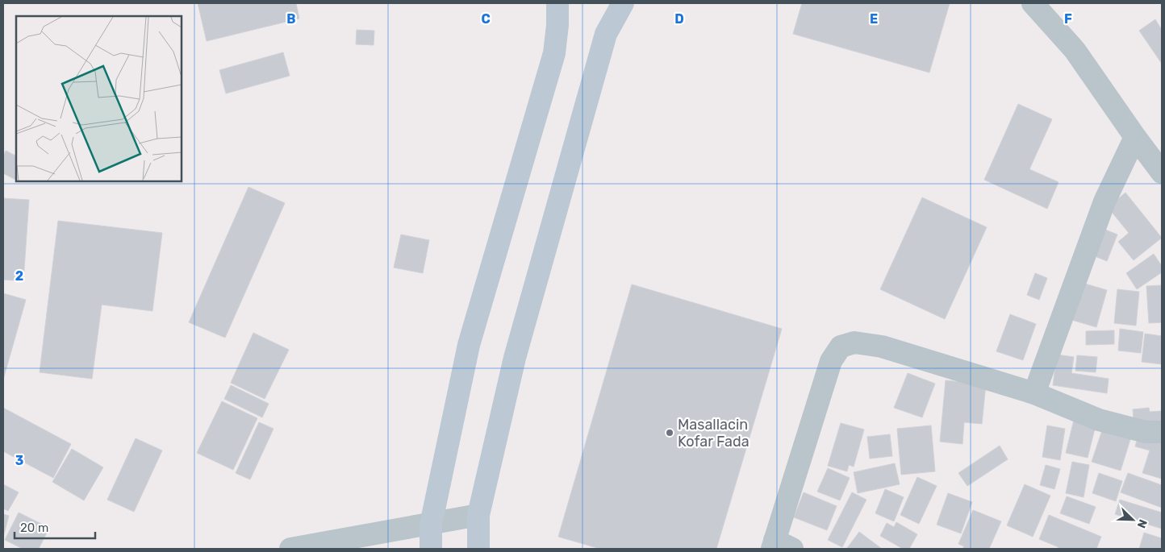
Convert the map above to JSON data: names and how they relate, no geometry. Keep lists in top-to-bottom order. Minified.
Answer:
{"places":["Masallacin Kofar Fada"],"scale_bar":"20 m","north":"bottom right","grid":{"columns":["B","C","D","E","F"],"rows":["2","3"]}}
